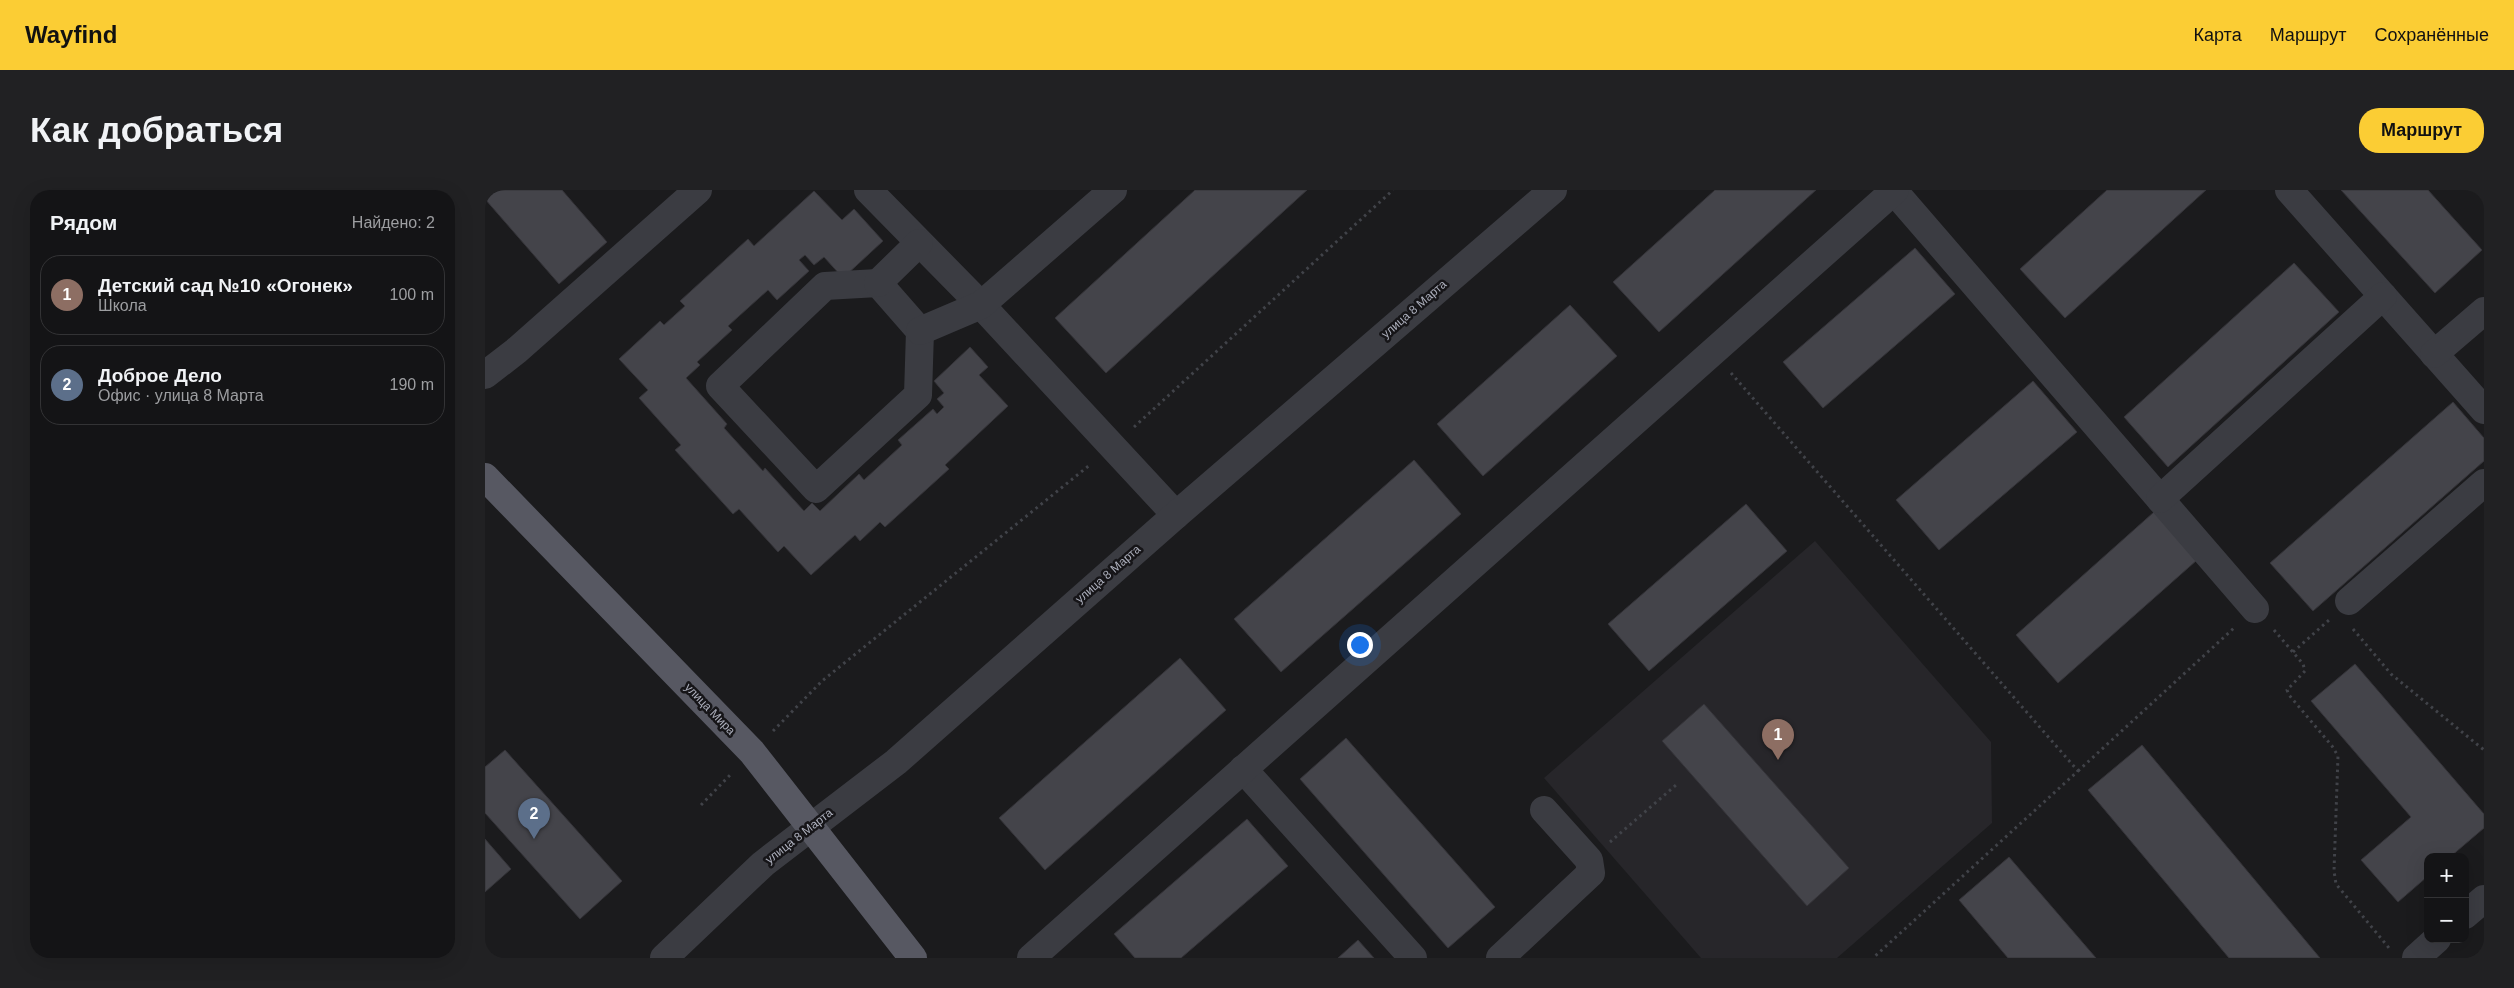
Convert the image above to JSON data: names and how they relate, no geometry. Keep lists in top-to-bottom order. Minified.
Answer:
{"streets":{"main road":["улица Мира"],"street":["улица 8 Марта"]},"crossings":[["улица 8 Марта","улица Мира"]],"page":{"header":"Wayfind","nav":["Карта","Маршрут","Сохранённые"],"buttons":"Маршрут","title":"Как добраться","heading":["Рядом","Найдено: 2"],"list":[{"mark":"1","name":"Детский сад №10 «Огонек»","note":"Школа","value":"100 m"},{"mark":"2","name":"Доброе Дело","note":"Офис · улица 8 Марта","value":"190 m"}],"pins":["1","2"],"map_buttons":["+","−"]}}
